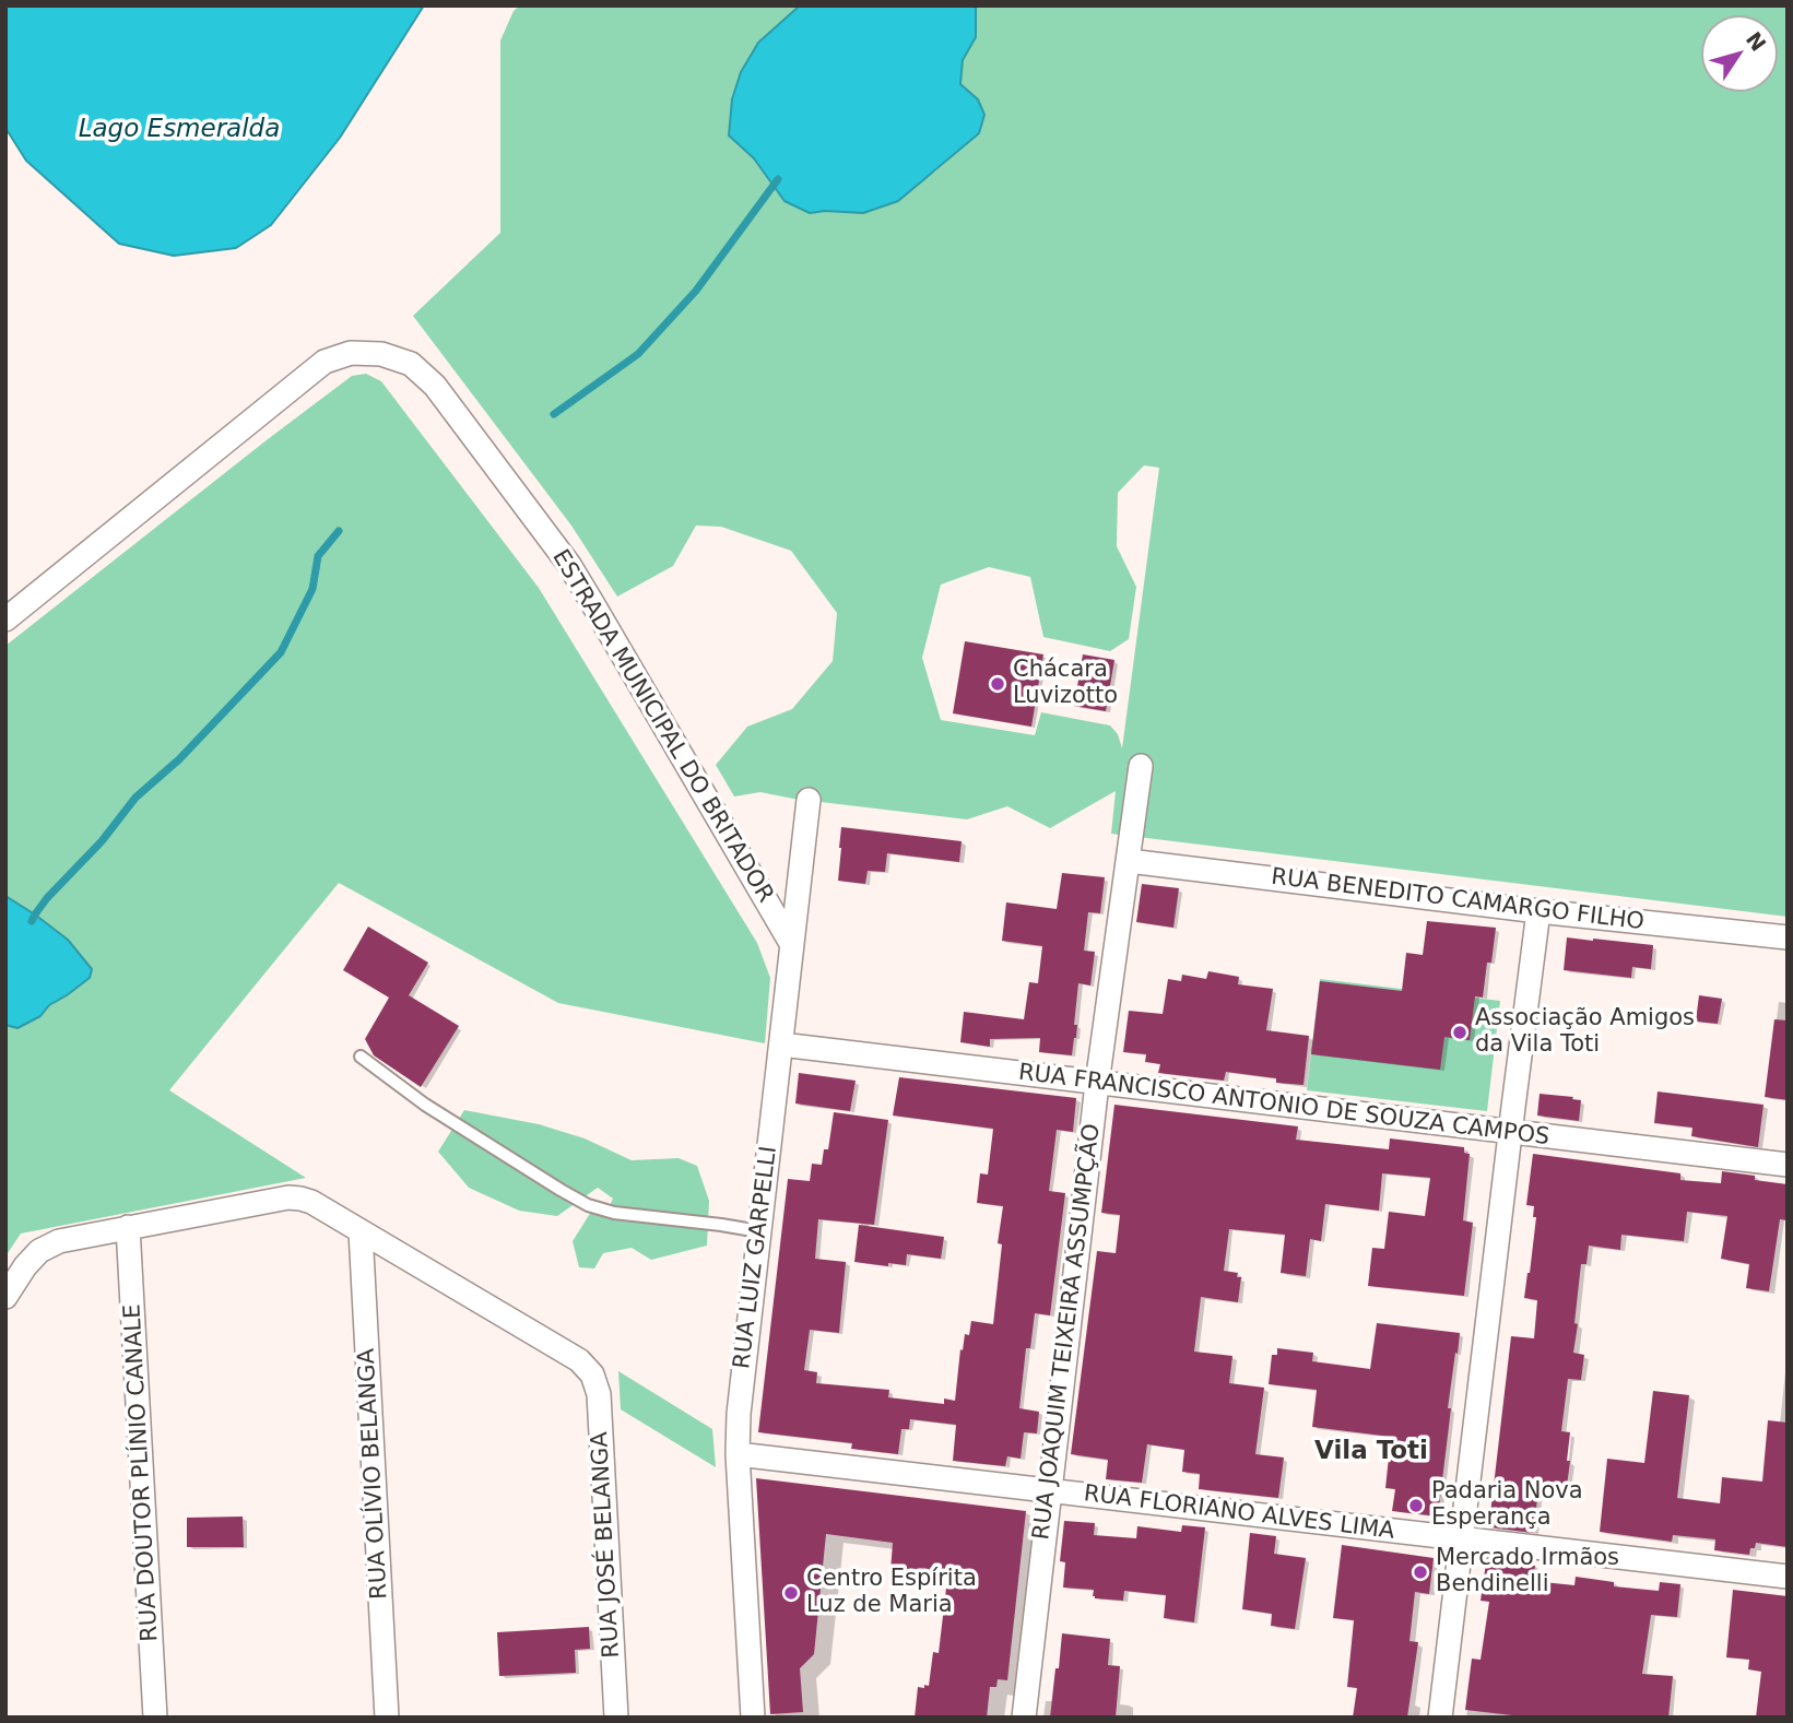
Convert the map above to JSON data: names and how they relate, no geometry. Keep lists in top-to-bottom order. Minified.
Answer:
{"streets":{"street":["ESTRADA MUNICIPAL DO BRITADOR","RUA BENEDITO CAMARGO FILHO","RUA FRANCISCO ANTONIO DE SOUZA CAMPOS","RUA LUIZ GARPELLI","RUA JOAQUIM TEIXEIRA ASSUMPÇÃO","RUA DOUTOR PLÍNIO CANALE","RUA OLÍVIO BELANGA","RUA FLORIANO ALVES LIMA","RUA JOSÉ BELANGA"]},"crossings":[["ESTRADA MUNICIPAL DO BRITADOR","RUA LUIZ GARPELLI"],["RUA BENEDITO CAMARGO FILHO","RUA JOAQUIM TEIXEIRA ASSUMPÇÃO"],["RUA FRANCISCO ANTONIO DE SOUZA CAMPOS","RUA LUIZ GARPELLI"],["RUA FRANCISCO ANTONIO DE SOUZA CAMPOS","RUA JOAQUIM TEIXEIRA ASSUMPÇÃO"],["RUA LUIZ GARPELLI","RUA FLORIANO ALVES LIMA"],["RUA JOAQUIM TEIXEIRA ASSUMPÇÃO","RUA FLORIANO ALVES LIMA"],["RUA OLÍVIO BELANGA","RUA JOSÉ BELANGA"]],"districts":["Vila Toti"],"water":["Lago Esmeralda"],"places":["Chácara Luvizotto","Associação Amigos da Vila Toti","Padaria Nova Esperança","Mercado Irmãos Bendinelli","Centro Espírita Luz de Maria"],"north":"top right"}
